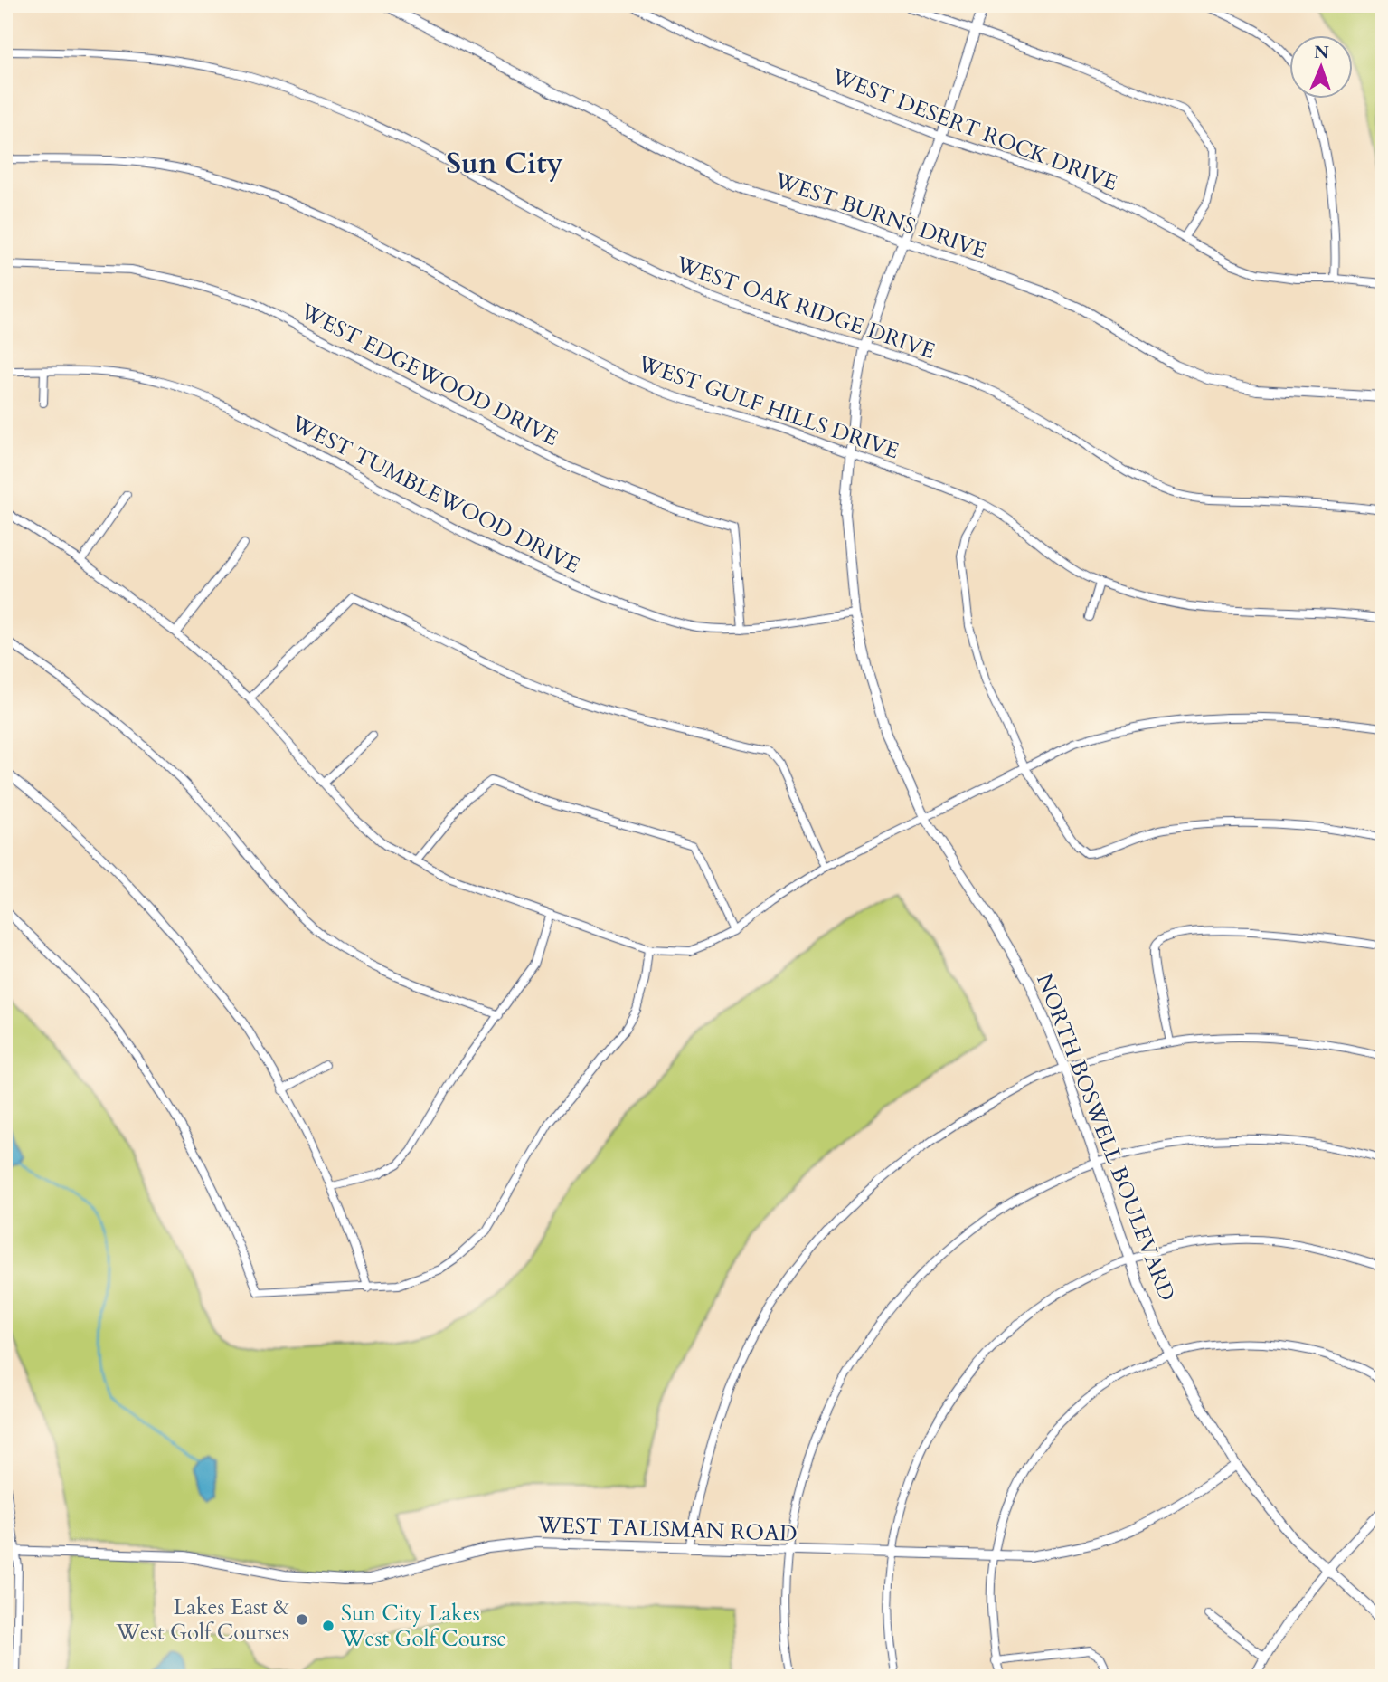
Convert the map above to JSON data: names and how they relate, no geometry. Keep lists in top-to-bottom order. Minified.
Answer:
{"streets":{"street":["WEST DESERT ROCK DRIVE","WEST BURNS DRIVE","WEST OAK RIDGE DRIVE","WEST EDGEWOOD DRIVE","WEST GULF HILLS DRIVE","WEST TUMBLEWOOD DRIVE","NORTH BOSWELL BOULEVARD","WEST TALISMAN ROAD"]},"crossings":[["WEST DESERT ROCK DRIVE","NORTH BOSWELL BOULEVARD"],["WEST BURNS DRIVE","NORTH BOSWELL BOULEVARD"],["WEST OAK RIDGE DRIVE","NORTH BOSWELL BOULEVARD"],["WEST EDGEWOOD DRIVE","WEST TUMBLEWOOD DRIVE"],["WEST GULF HILLS DRIVE","NORTH BOSWELL BOULEVARD"],["WEST TUMBLEWOOD DRIVE","NORTH BOSWELL BOULEVARD"],["NORTH BOSWELL BOULEVARD","WEST TALISMAN ROAD"]],"districts":["Sun City"],"places":["Lakes East & West Golf Courses","Sun City Lakes West Golf Course"],"north":"top"}
